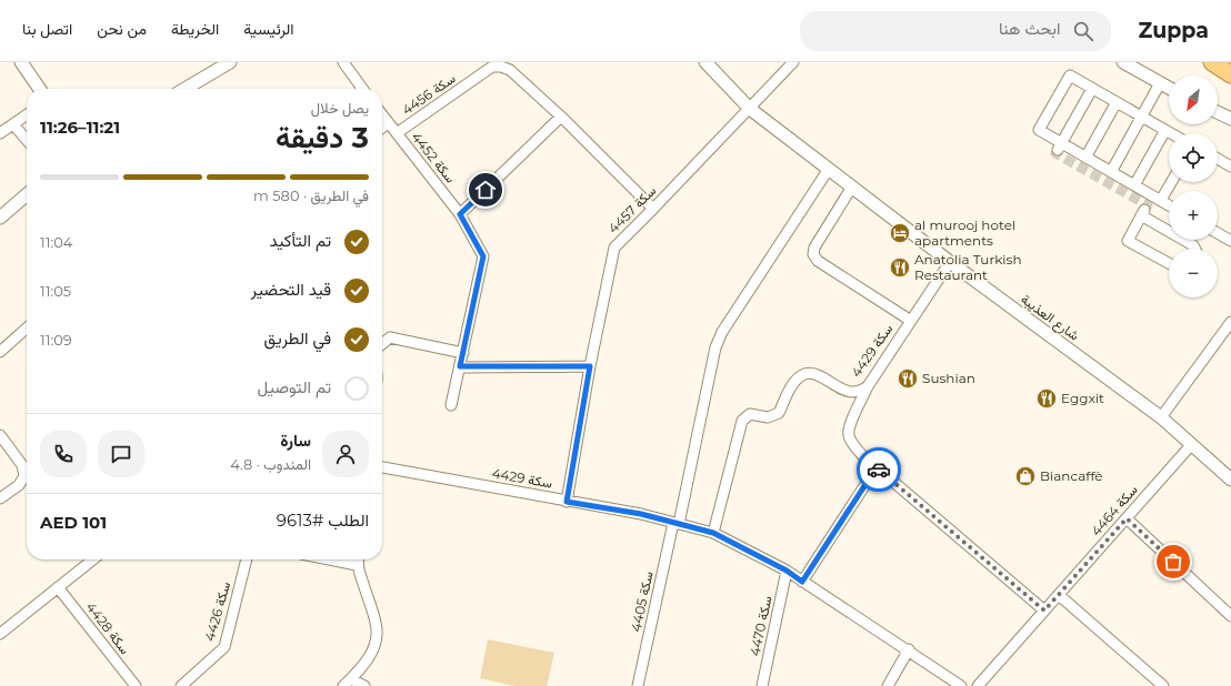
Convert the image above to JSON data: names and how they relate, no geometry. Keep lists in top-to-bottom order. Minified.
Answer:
{"streets":{"street":["سكة 4456","سكة 4452","سكة 4457","شارع العذيبة","سكة 4429","سكة 4464","سكة 4405","سكة 4426","سكة 4470","سكة 4428"]},"crossings":[["سكة 4456","سكة 4452"],["سكة 4456","سكة 4457"],["سكة 4457","شارع العذيبة"],["سكة 4457","سكة 4429"],["شارع العذيبة","سكة 4429"],["شارع العذيبة","سكة 4464"],["شارع العذيبة","سكة 4405"],["سكة 4429","سكة 4405"],["سكة 4429","سكة 4470"]],"places":{"hotel":["al murooj hotel apartments"],"restaurant":["Anatolia Turkish Restaurant","Sushian","Eggxit"],"shop":["Biancaffè"]},"north":"bottom left","page":{"header":"Zuppa","search":"ابحث هنا","nav":["الرئيسية","الخريطة","من نحن","اتصل بنا"],"map_buttons":["+","−"],"heading":["3 دقيقة","يصل خلال","11:21–11:26"],"panel":["سارة","المندوب · 4.8","الطلب #9613","AED 101"],"bar":"في الطريق · 580 m","list":[["تم التأكيد","11:04"],["قيد التحضير","11:05"],["في الطريق","11:09"],"تم التوصيل"]}}
